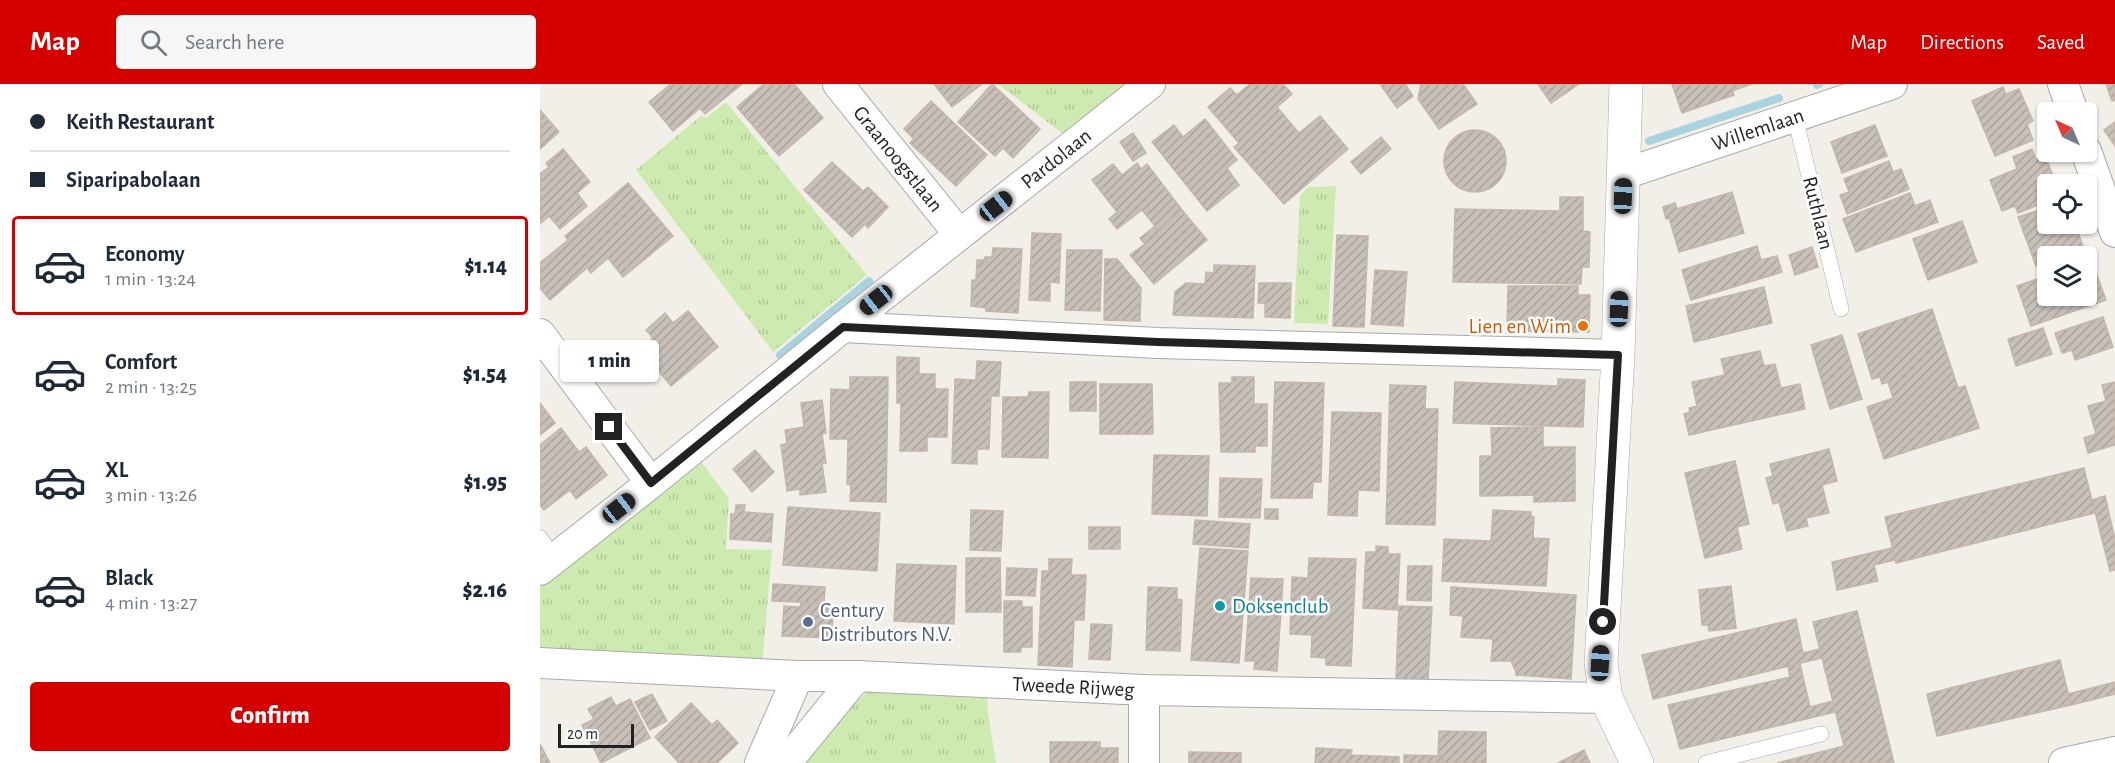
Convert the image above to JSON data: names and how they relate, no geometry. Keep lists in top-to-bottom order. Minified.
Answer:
{"streets":{"street":["Willemlaan","Pardolaan","Graanoogstlaan","Tweede Rijweg"],"lane":["Ruthlaan"]},"crossings":[["Willemlaan","Ruthlaan"],["Pardolaan","Graanoogstlaan"]],"places":["Lien en Wim","Doksenclub","Century Distributors N.V."],"scale_bar":"20 m","north":"top left","page":{"header":"Map","search":"Search here","nav":["Map","Directions","Saved"],"banner":["Keith Restaurant","Siparipabolaan"],"list":[{"name":"Economy","note":"1 min · 13:24","value":"$1.14"},{"name":"Comfort","note":"2 min · 13:25","value":"$1.54"},{"name":"XL","note":"3 min · 13:26","value":"$1.95"},{"name":"Black","note":"4 min · 13:27","value":"$2.16"}],"bubble":"1 min","buttons":"Confirm","scale":"20 m"}}
